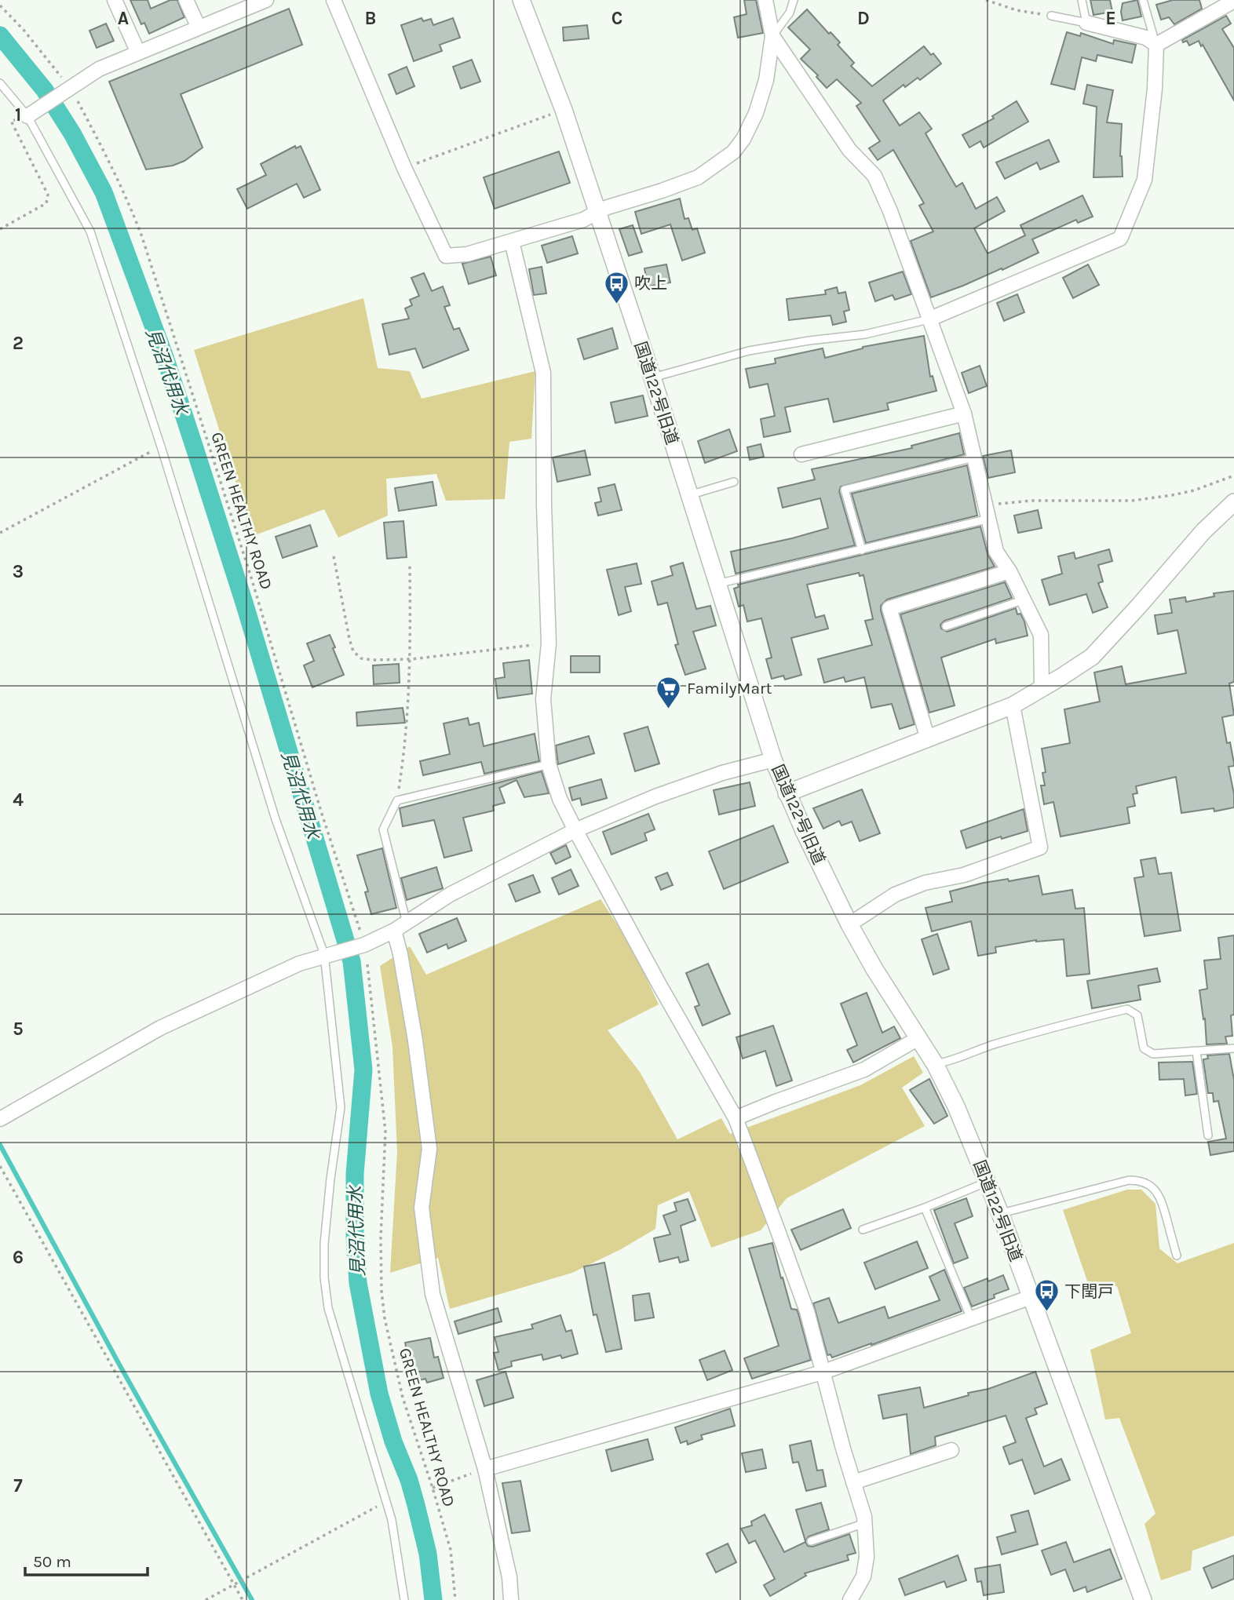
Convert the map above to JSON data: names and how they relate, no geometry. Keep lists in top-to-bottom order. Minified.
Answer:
{"streets":{"street":["国道122号旧道"],"path":["GREEN HEALTHY ROAD"]},"water":["見沼代用水"],"places":{"bus stop":["吹上","下閏戸"],"supermarket":["FamilyMart"]},"scale_bar":"50 m","grid":{"columns":["A","B","C","D","E"],"rows":["1","2","3","4","5","6","7"]}}
